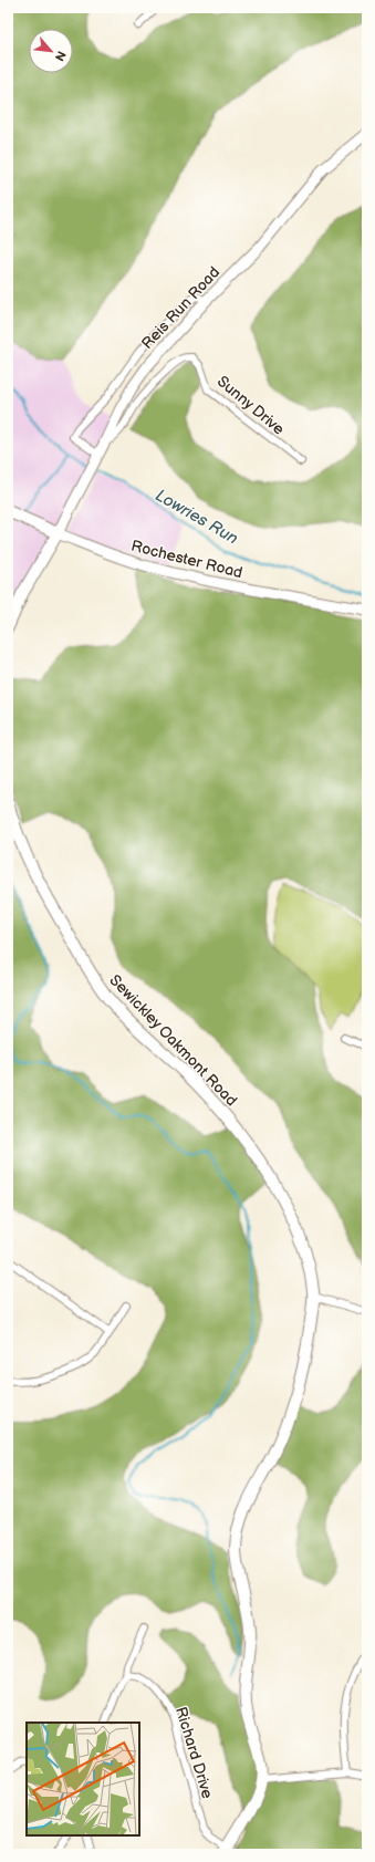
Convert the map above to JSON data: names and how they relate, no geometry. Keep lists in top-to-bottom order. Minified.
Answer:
{"streets":{"main road":["Rochester Road","Sewickley Oakmont Road"],"street":["Reis Run Road","Sunny Drive","Richard Drive"]},"crossings":[["Reis Run Road","Sunny Drive"],["Reis Run Road","Rochester Road"],["Sewickley Oakmont Road","Richard Drive"]],"water":["Lowries Run"],"north":"bottom right"}
